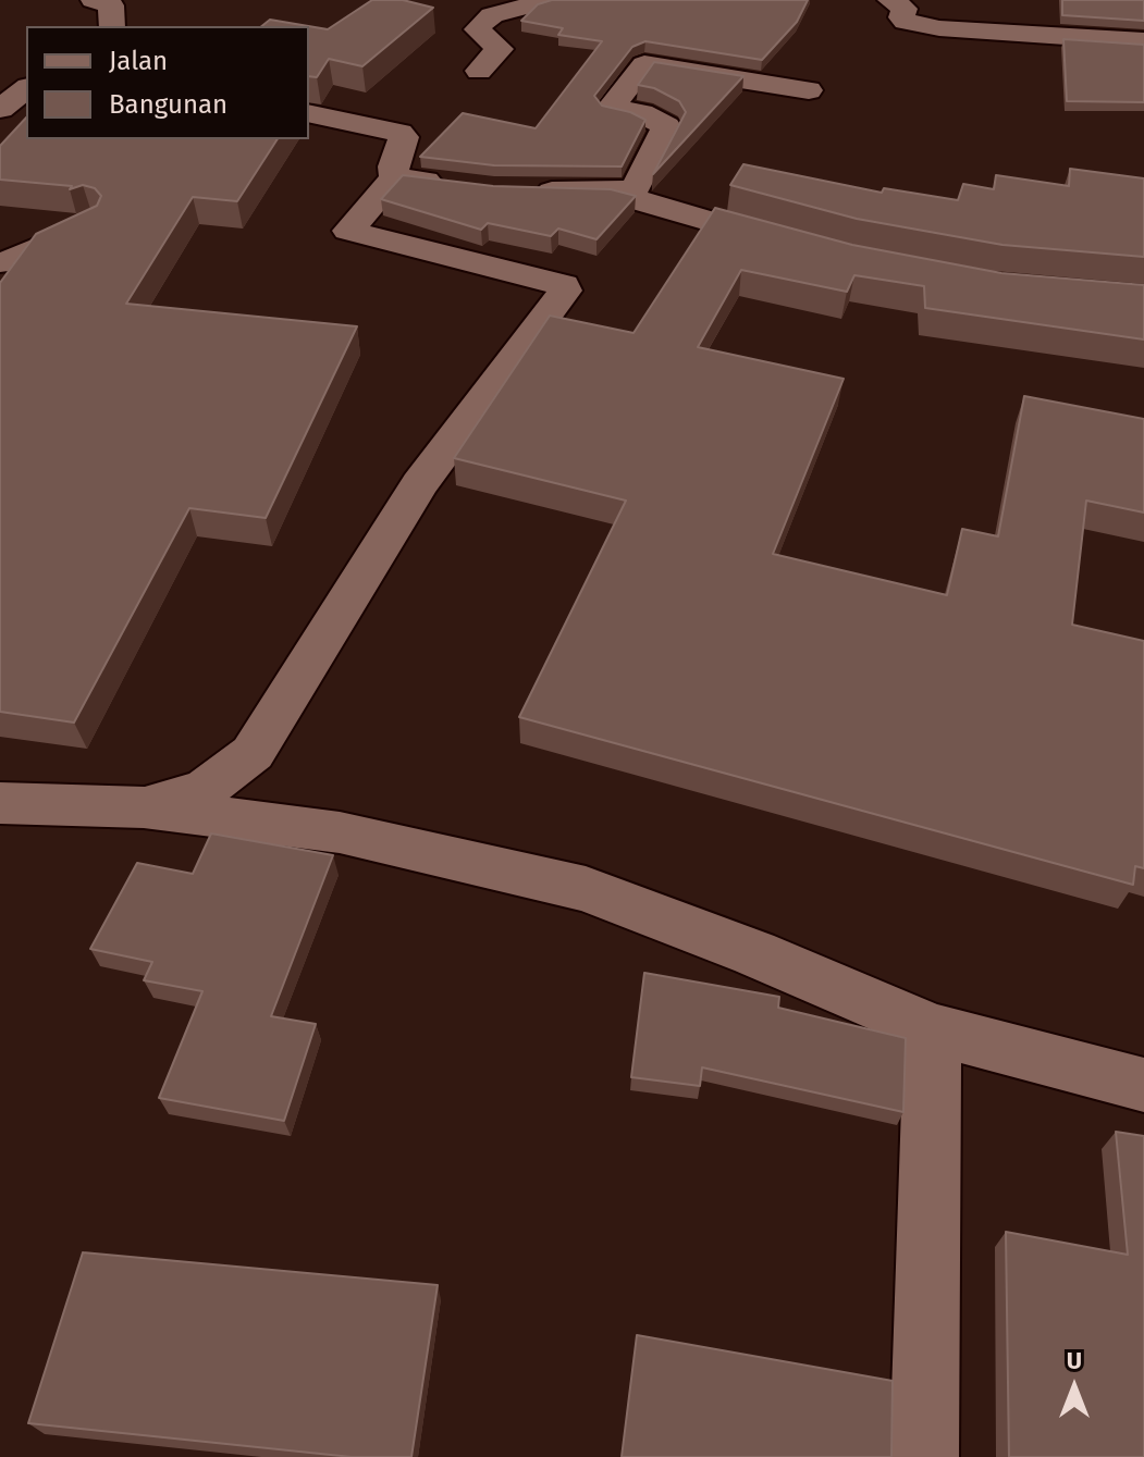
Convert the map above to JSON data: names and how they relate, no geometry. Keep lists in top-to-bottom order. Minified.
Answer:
{"legend":["Jalan","Bangunan"],"north":"top"}
